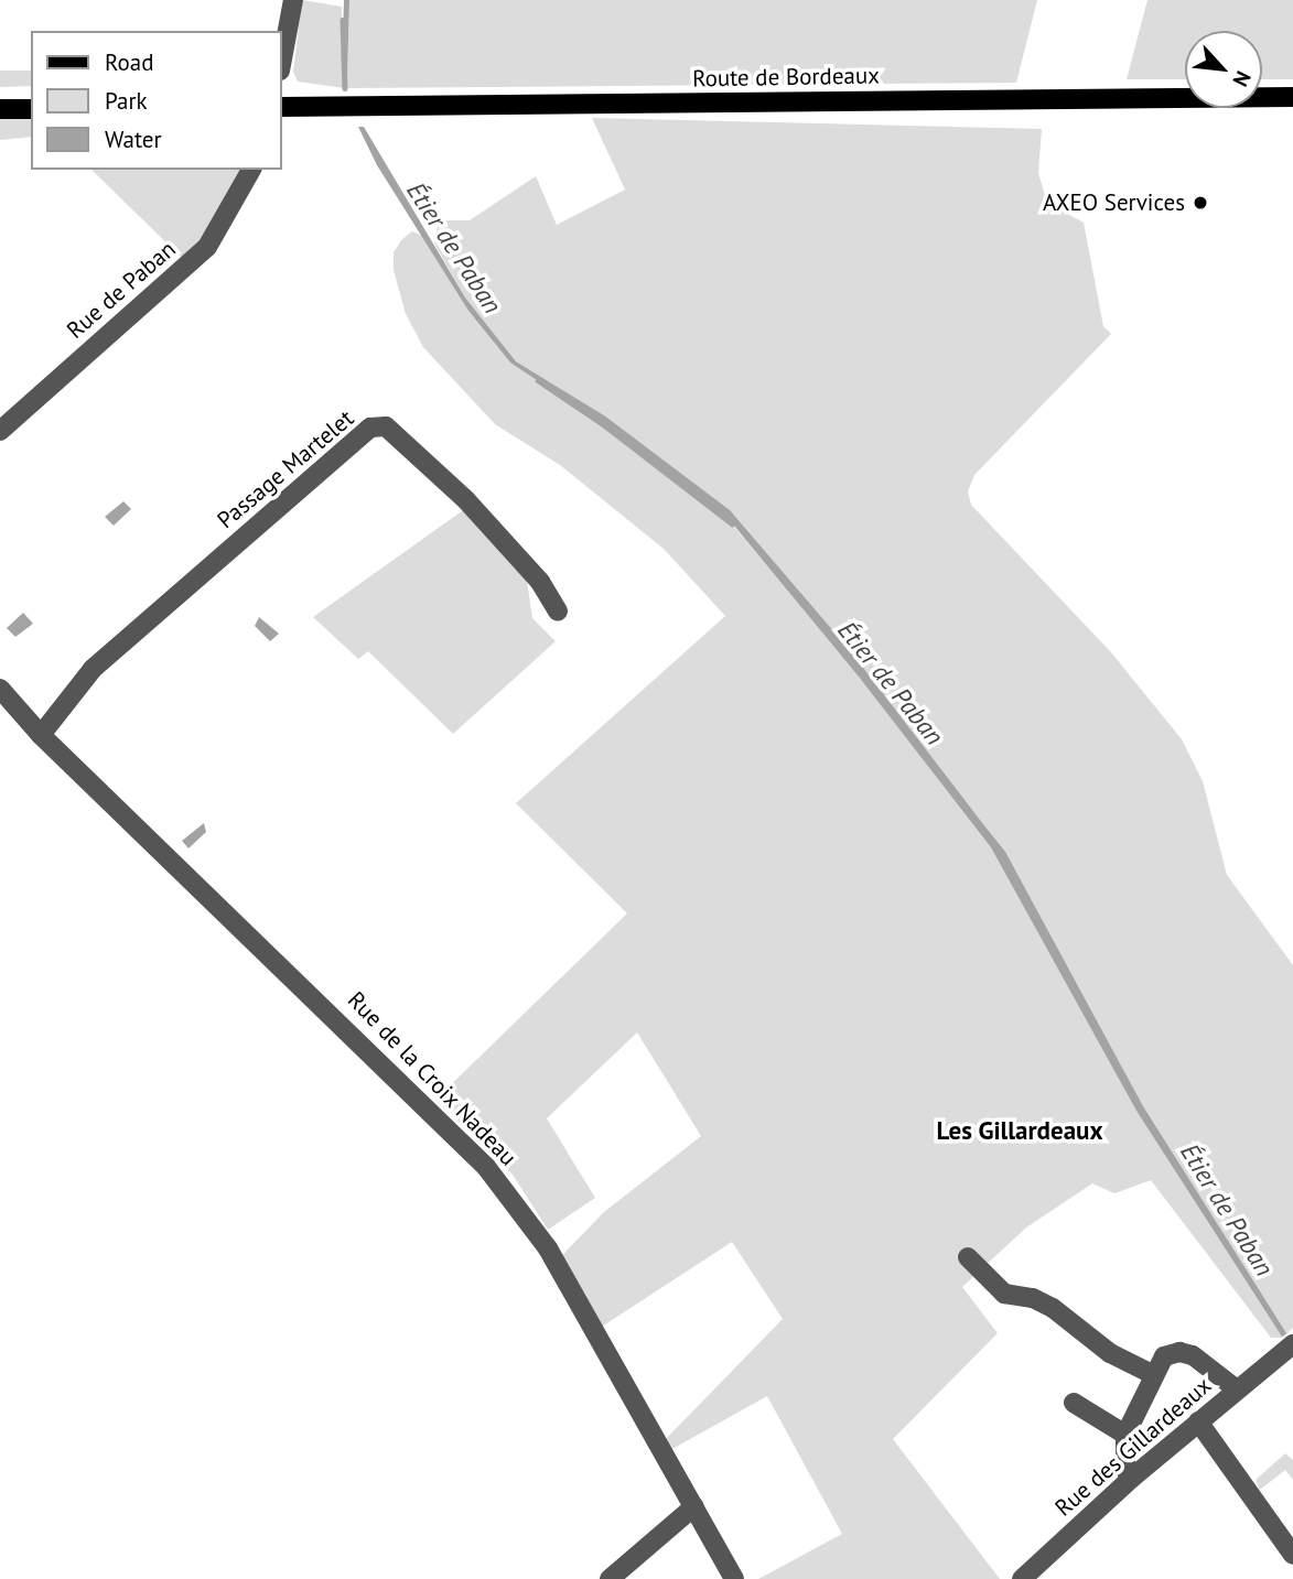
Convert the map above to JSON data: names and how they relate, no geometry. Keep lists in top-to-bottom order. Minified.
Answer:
{"streets":{"main road":["Route de Bordeaux"],"street":["Rue de Paban","Passage Martelet","Rue de la Croix Nadeau","Rue des Gillardeaux"]},"crossings":[["Passage Martelet","Rue de la Croix Nadeau"]],"districts":["Les Gillardeaux"],"water":["Étier de Paban"],"places":["AXEO Services"],"legend":["Road","Park","Water"],"north":"bottom right"}
